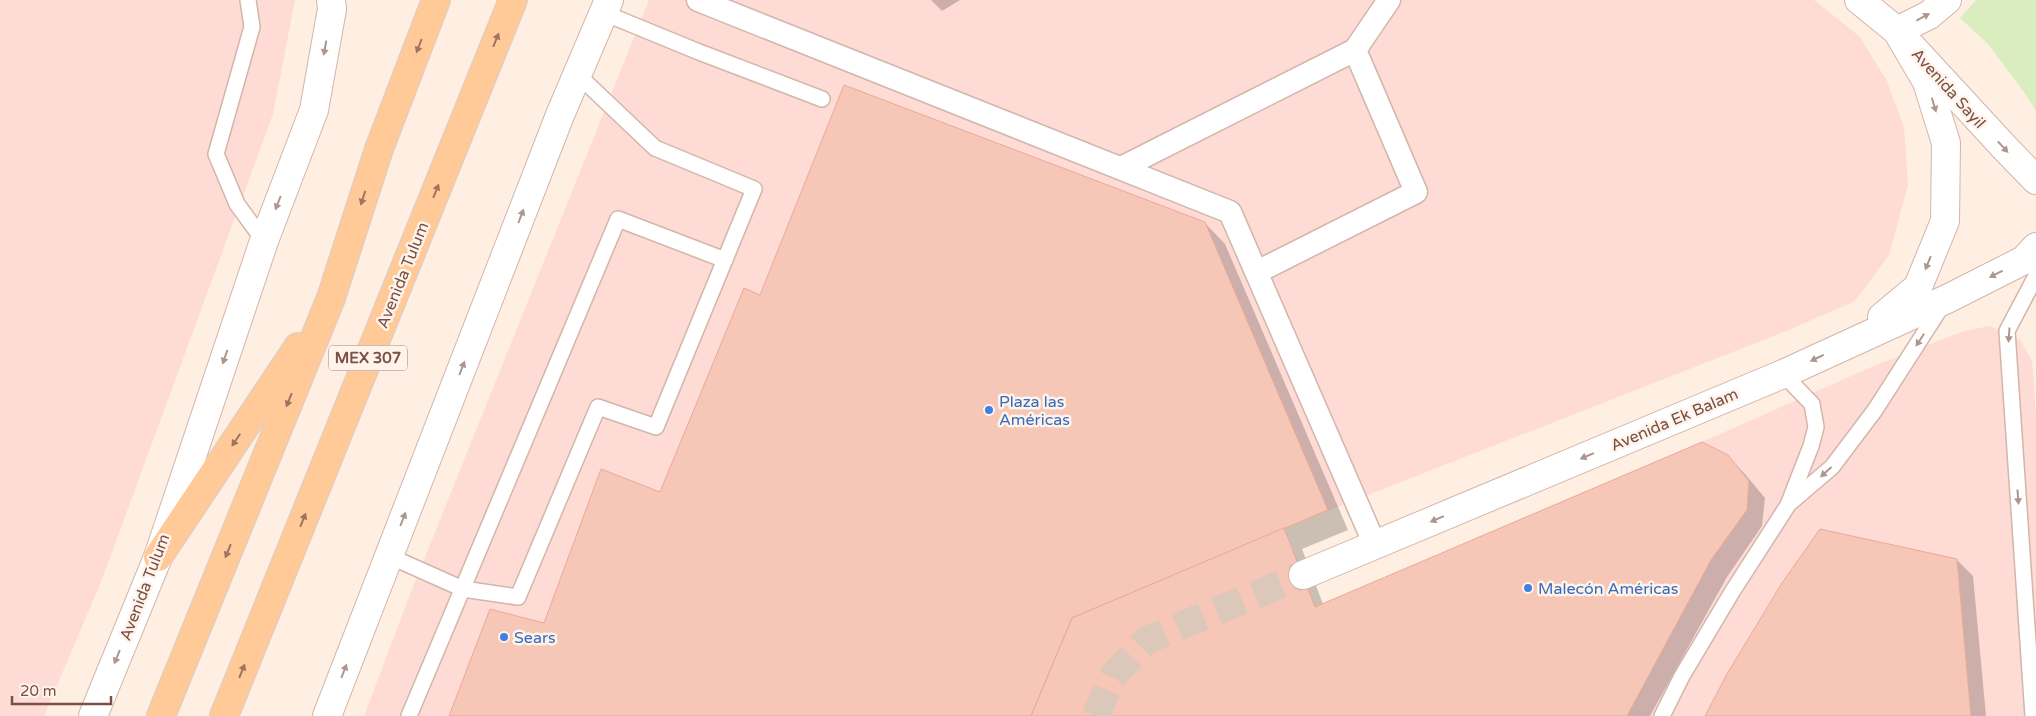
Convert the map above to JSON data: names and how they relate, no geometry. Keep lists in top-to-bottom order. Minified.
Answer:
{"streets":{"main road":["Avenida Tulum","MEX 307"],"street":["Avenida Sayil","Avenida Ek Balam"]},"one_way":["Avenida Sayil","Avenida Ek Balam"],"places":["Plaza las Américas","Malecón Américas","Sears"],"scale_bar":"20 m"}
